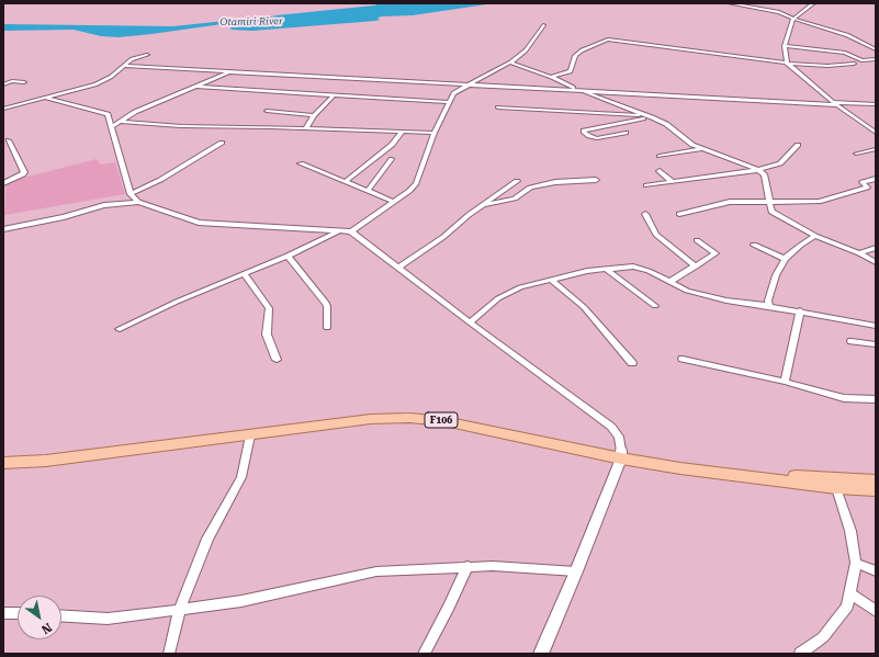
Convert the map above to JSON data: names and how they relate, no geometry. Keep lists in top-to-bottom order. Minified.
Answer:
{"streets":{"main road":["F106"]},"water":["Otamiri River"],"north":"bottom right"}
